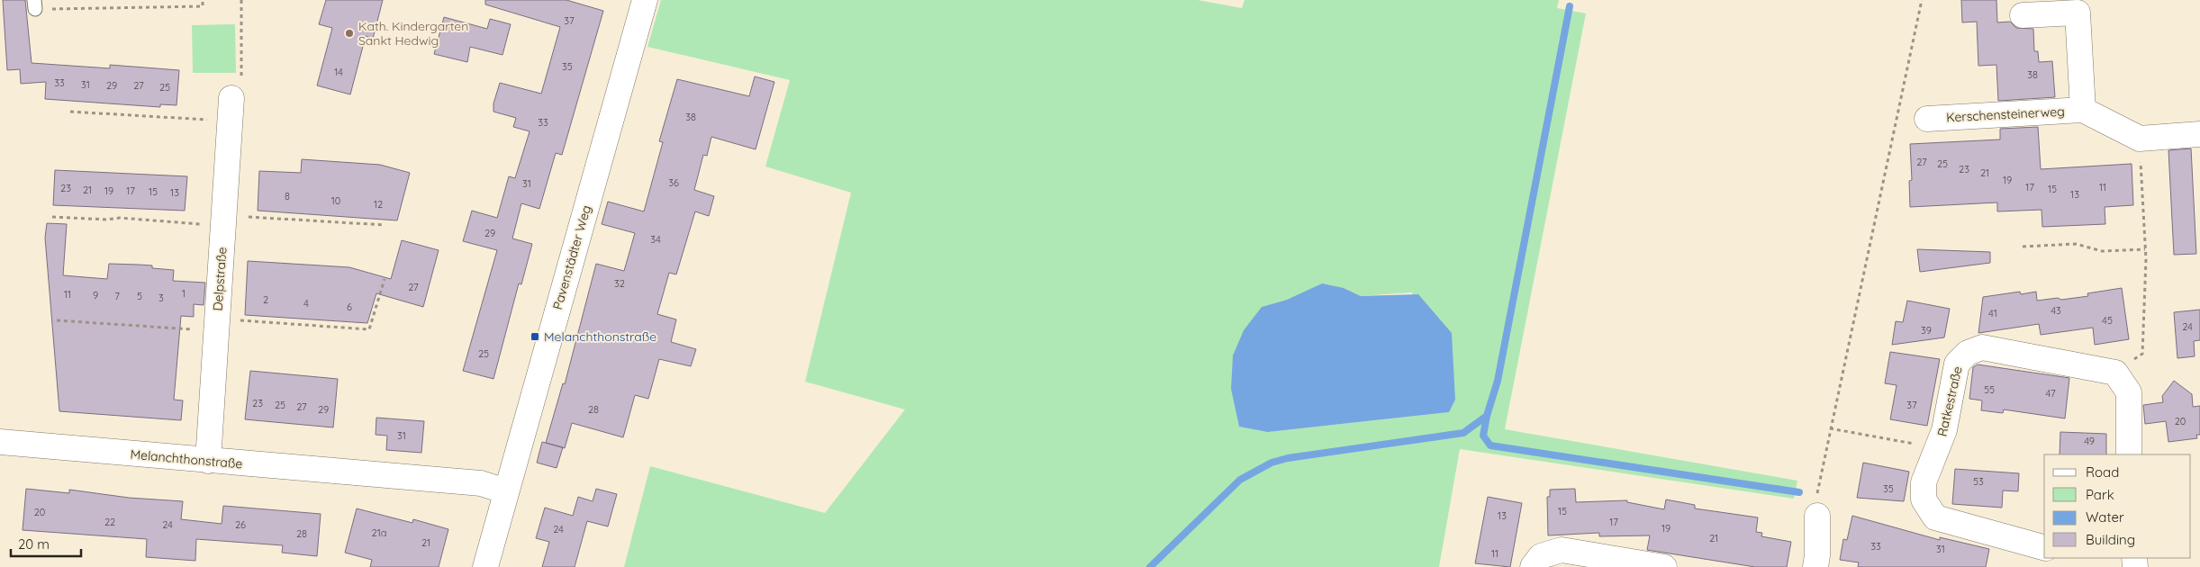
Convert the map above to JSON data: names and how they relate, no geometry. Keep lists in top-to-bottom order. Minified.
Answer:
{"streets":{"street":["Kerschensteinerweg","Pavenstädter Weg","Delpstraße","Ratkestraße","Melanchthonstraße"]},"crossings":[["Pavenstädter Weg","Melanchthonstraße"],["Delpstraße","Melanchthonstraße"]],"places":{"other":["Kath. Kindergarten Sankt Hedwig"],"transit":["Melanchthonstraße"]},"house_numbers":["37","35","14","38","33","31","29","27","25","38","33","27","25","23","21","19","36","31","17","11","23","15","21","19","17","15","13","13","8","10","12","29","34","32","27","1","11","9","7","5","3","2","4","6","43","41","45","24","39","25","55","47","23","25","37","27","29","28","20","31","49","53","35","15","20","13","22","17","24","26","19","24","21a","28","21","21","33","31","11"],"legend":["Road","Park","Water","Building"],"scale_bar":"20 m"}
